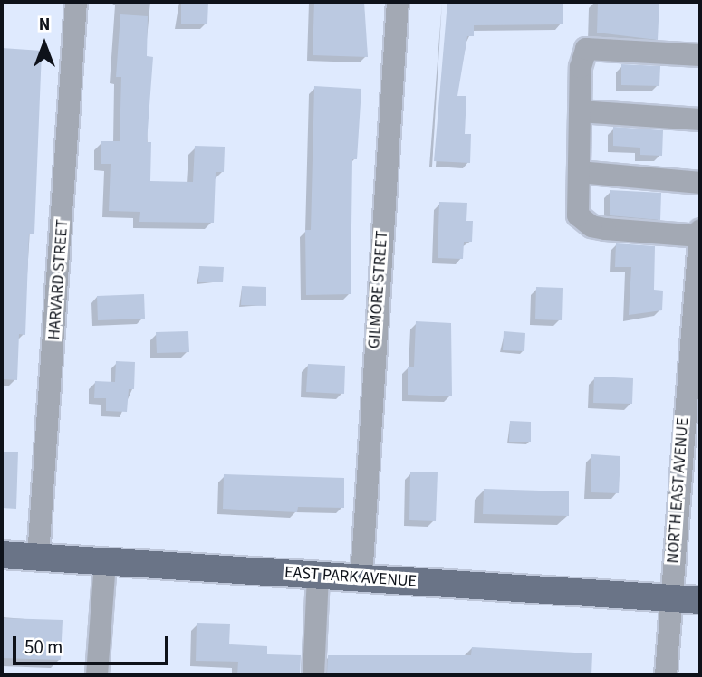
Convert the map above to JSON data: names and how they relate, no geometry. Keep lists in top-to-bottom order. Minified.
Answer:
{"streets":{"main road":["EAST PARK AVENUE"],"street":["HARVARD STREET","GILMORE STREET","NORTH EAST AVENUE"]},"crossings":[["HARVARD STREET","EAST PARK AVENUE"],["GILMORE STREET","EAST PARK AVENUE"],["NORTH EAST AVENUE","EAST PARK AVENUE"]],"scale_bar":"50 m","north":"top"}
